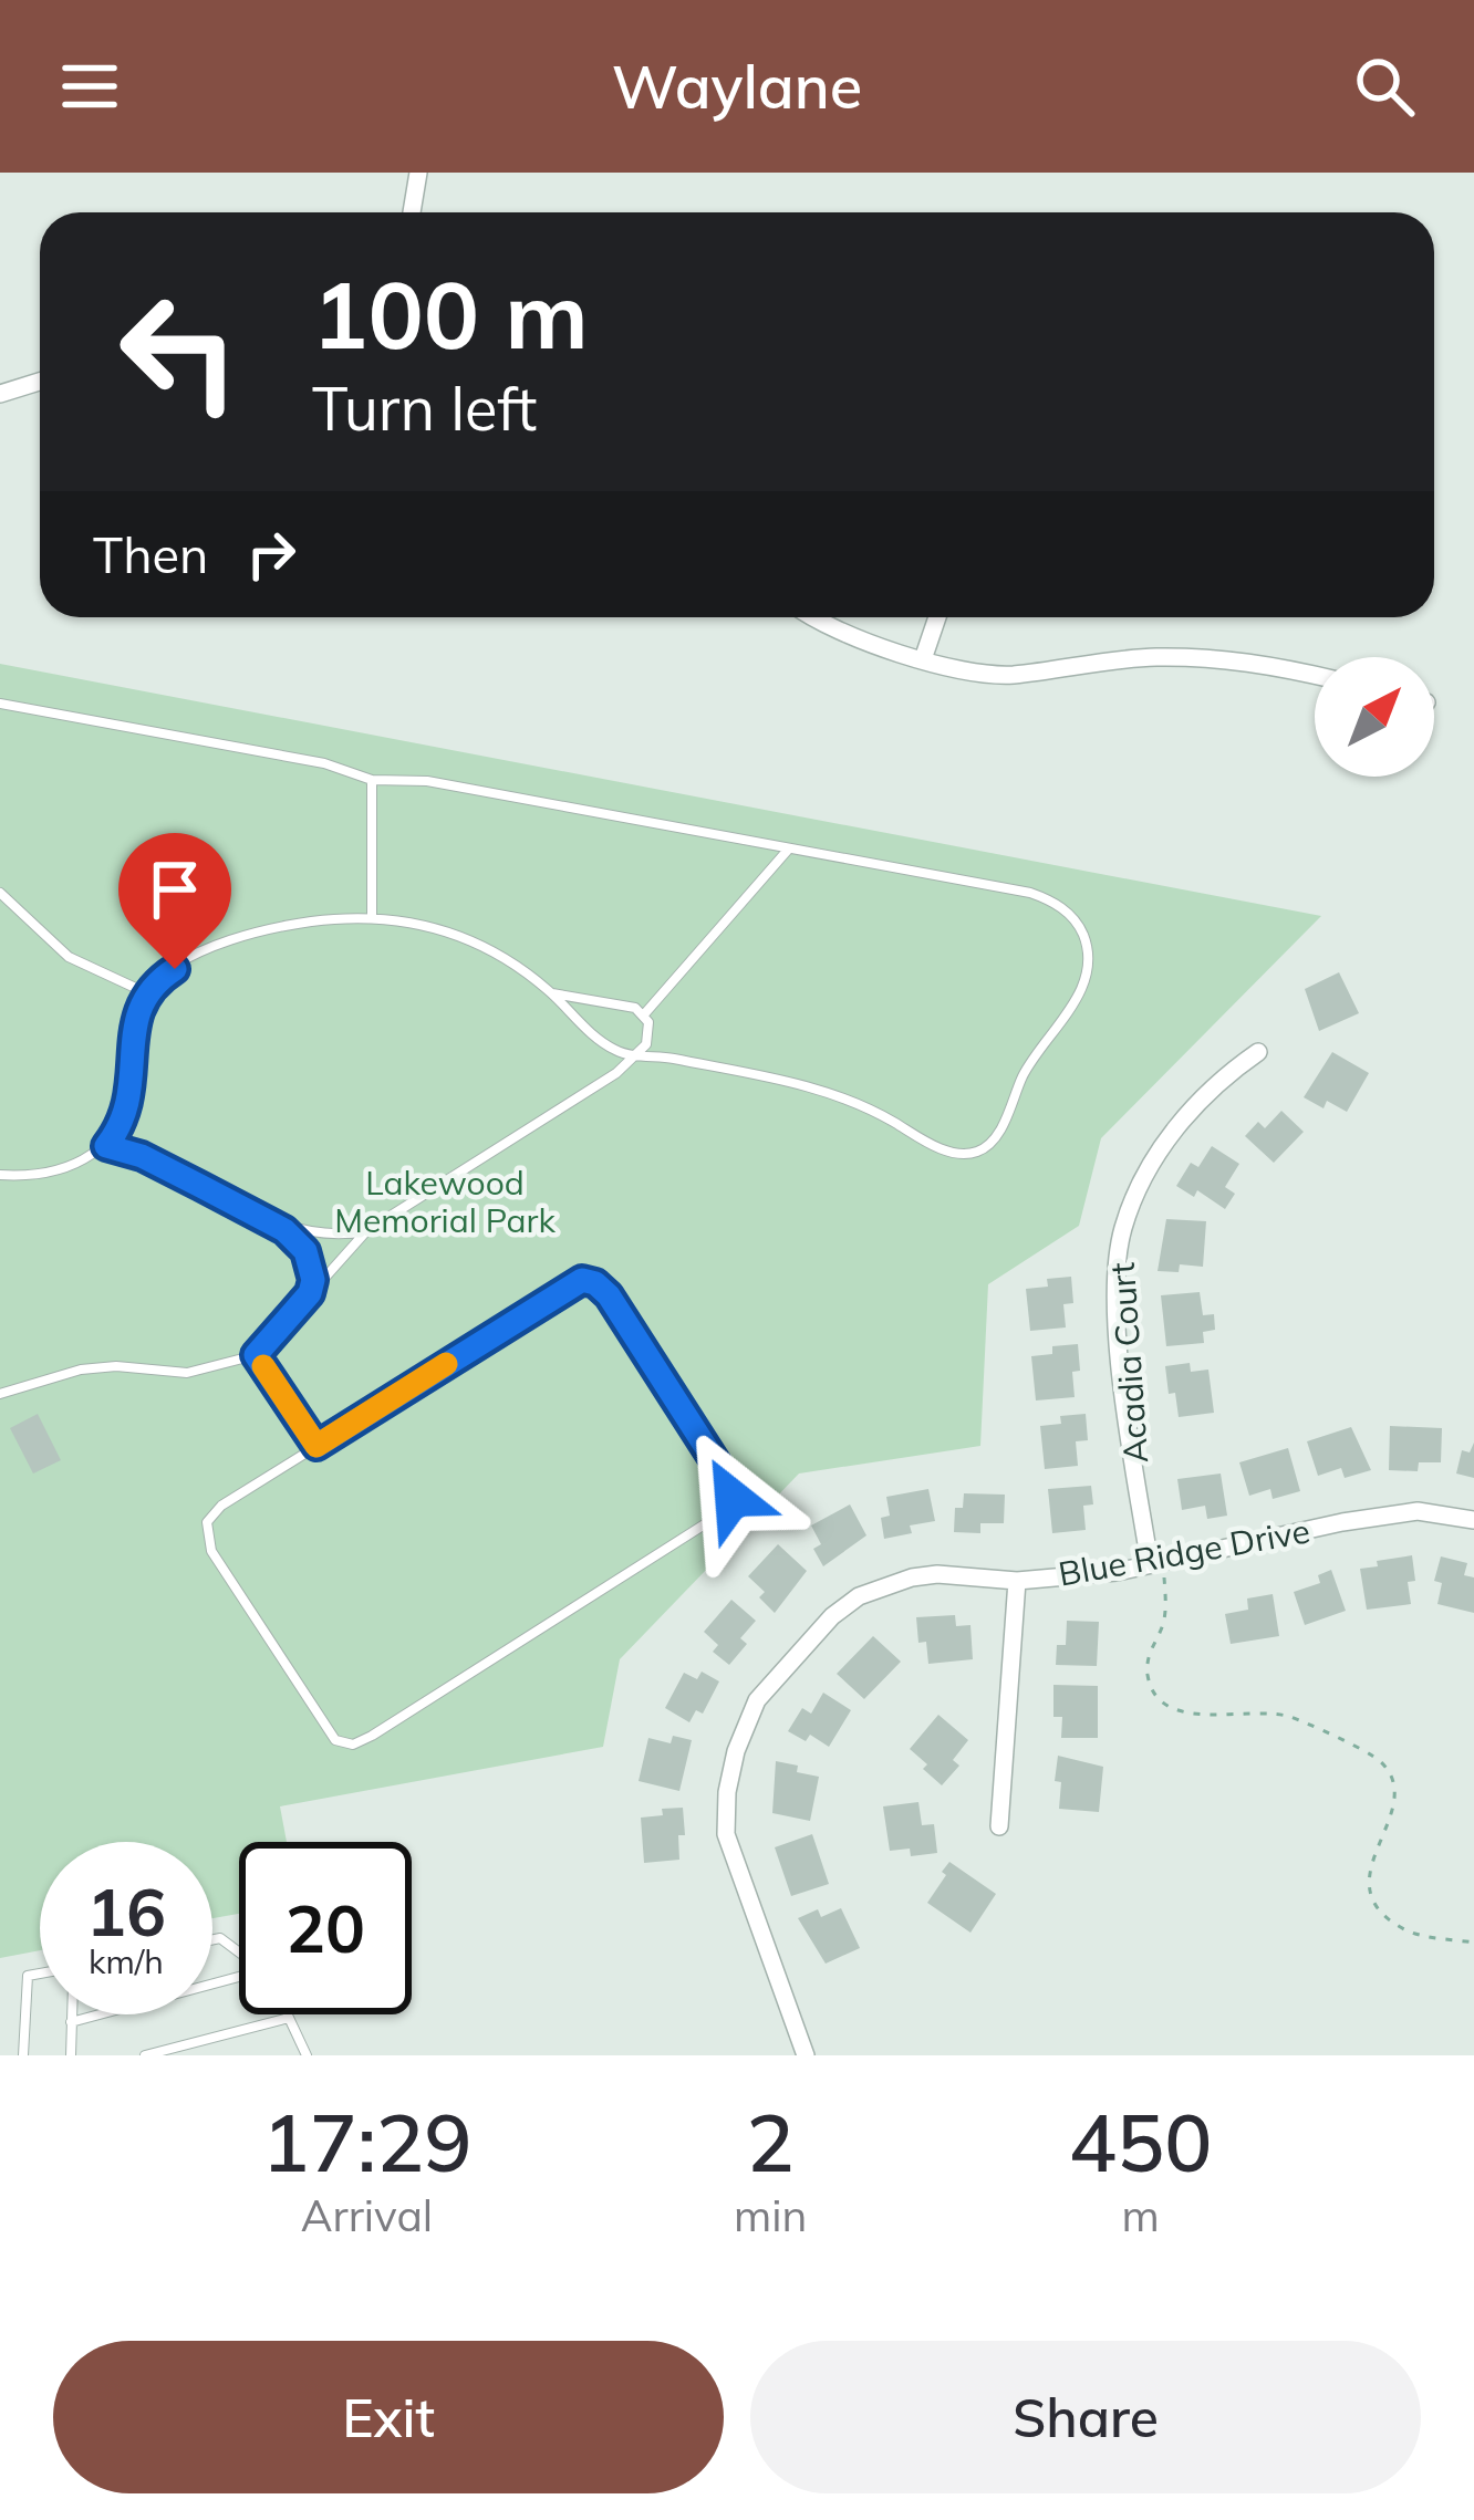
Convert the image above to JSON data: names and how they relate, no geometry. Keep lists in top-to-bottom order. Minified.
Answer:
{"streets":{"street":["Acadia Court","Blue Ridge Drive"]},"crossings":[["Acadia Court","Blue Ridge Drive"]],"parks":["Lakewood Memorial Park"],"north":"top right","page":{"header":"Waylane","turn":["100 m","Turn left"],"then":"Then","speed":"16 km/h","limit":"20","eta":["17:29","Arrival","2","min","450","m"],"buttons":["Exit","Share"]}}
